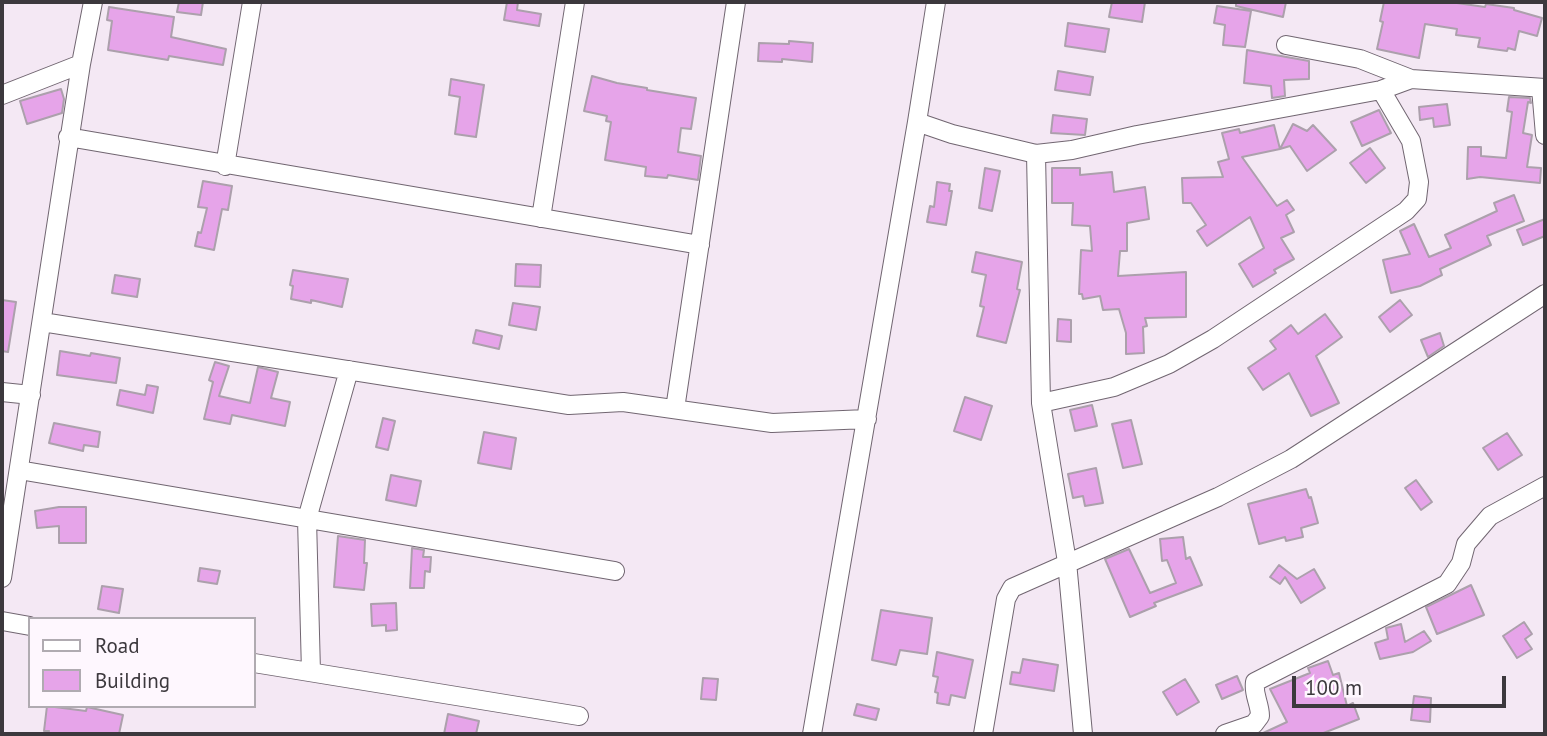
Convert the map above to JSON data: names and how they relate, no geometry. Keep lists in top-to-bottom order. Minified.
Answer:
{"legend":["Road","Building"],"scale_bar":"100 m"}
